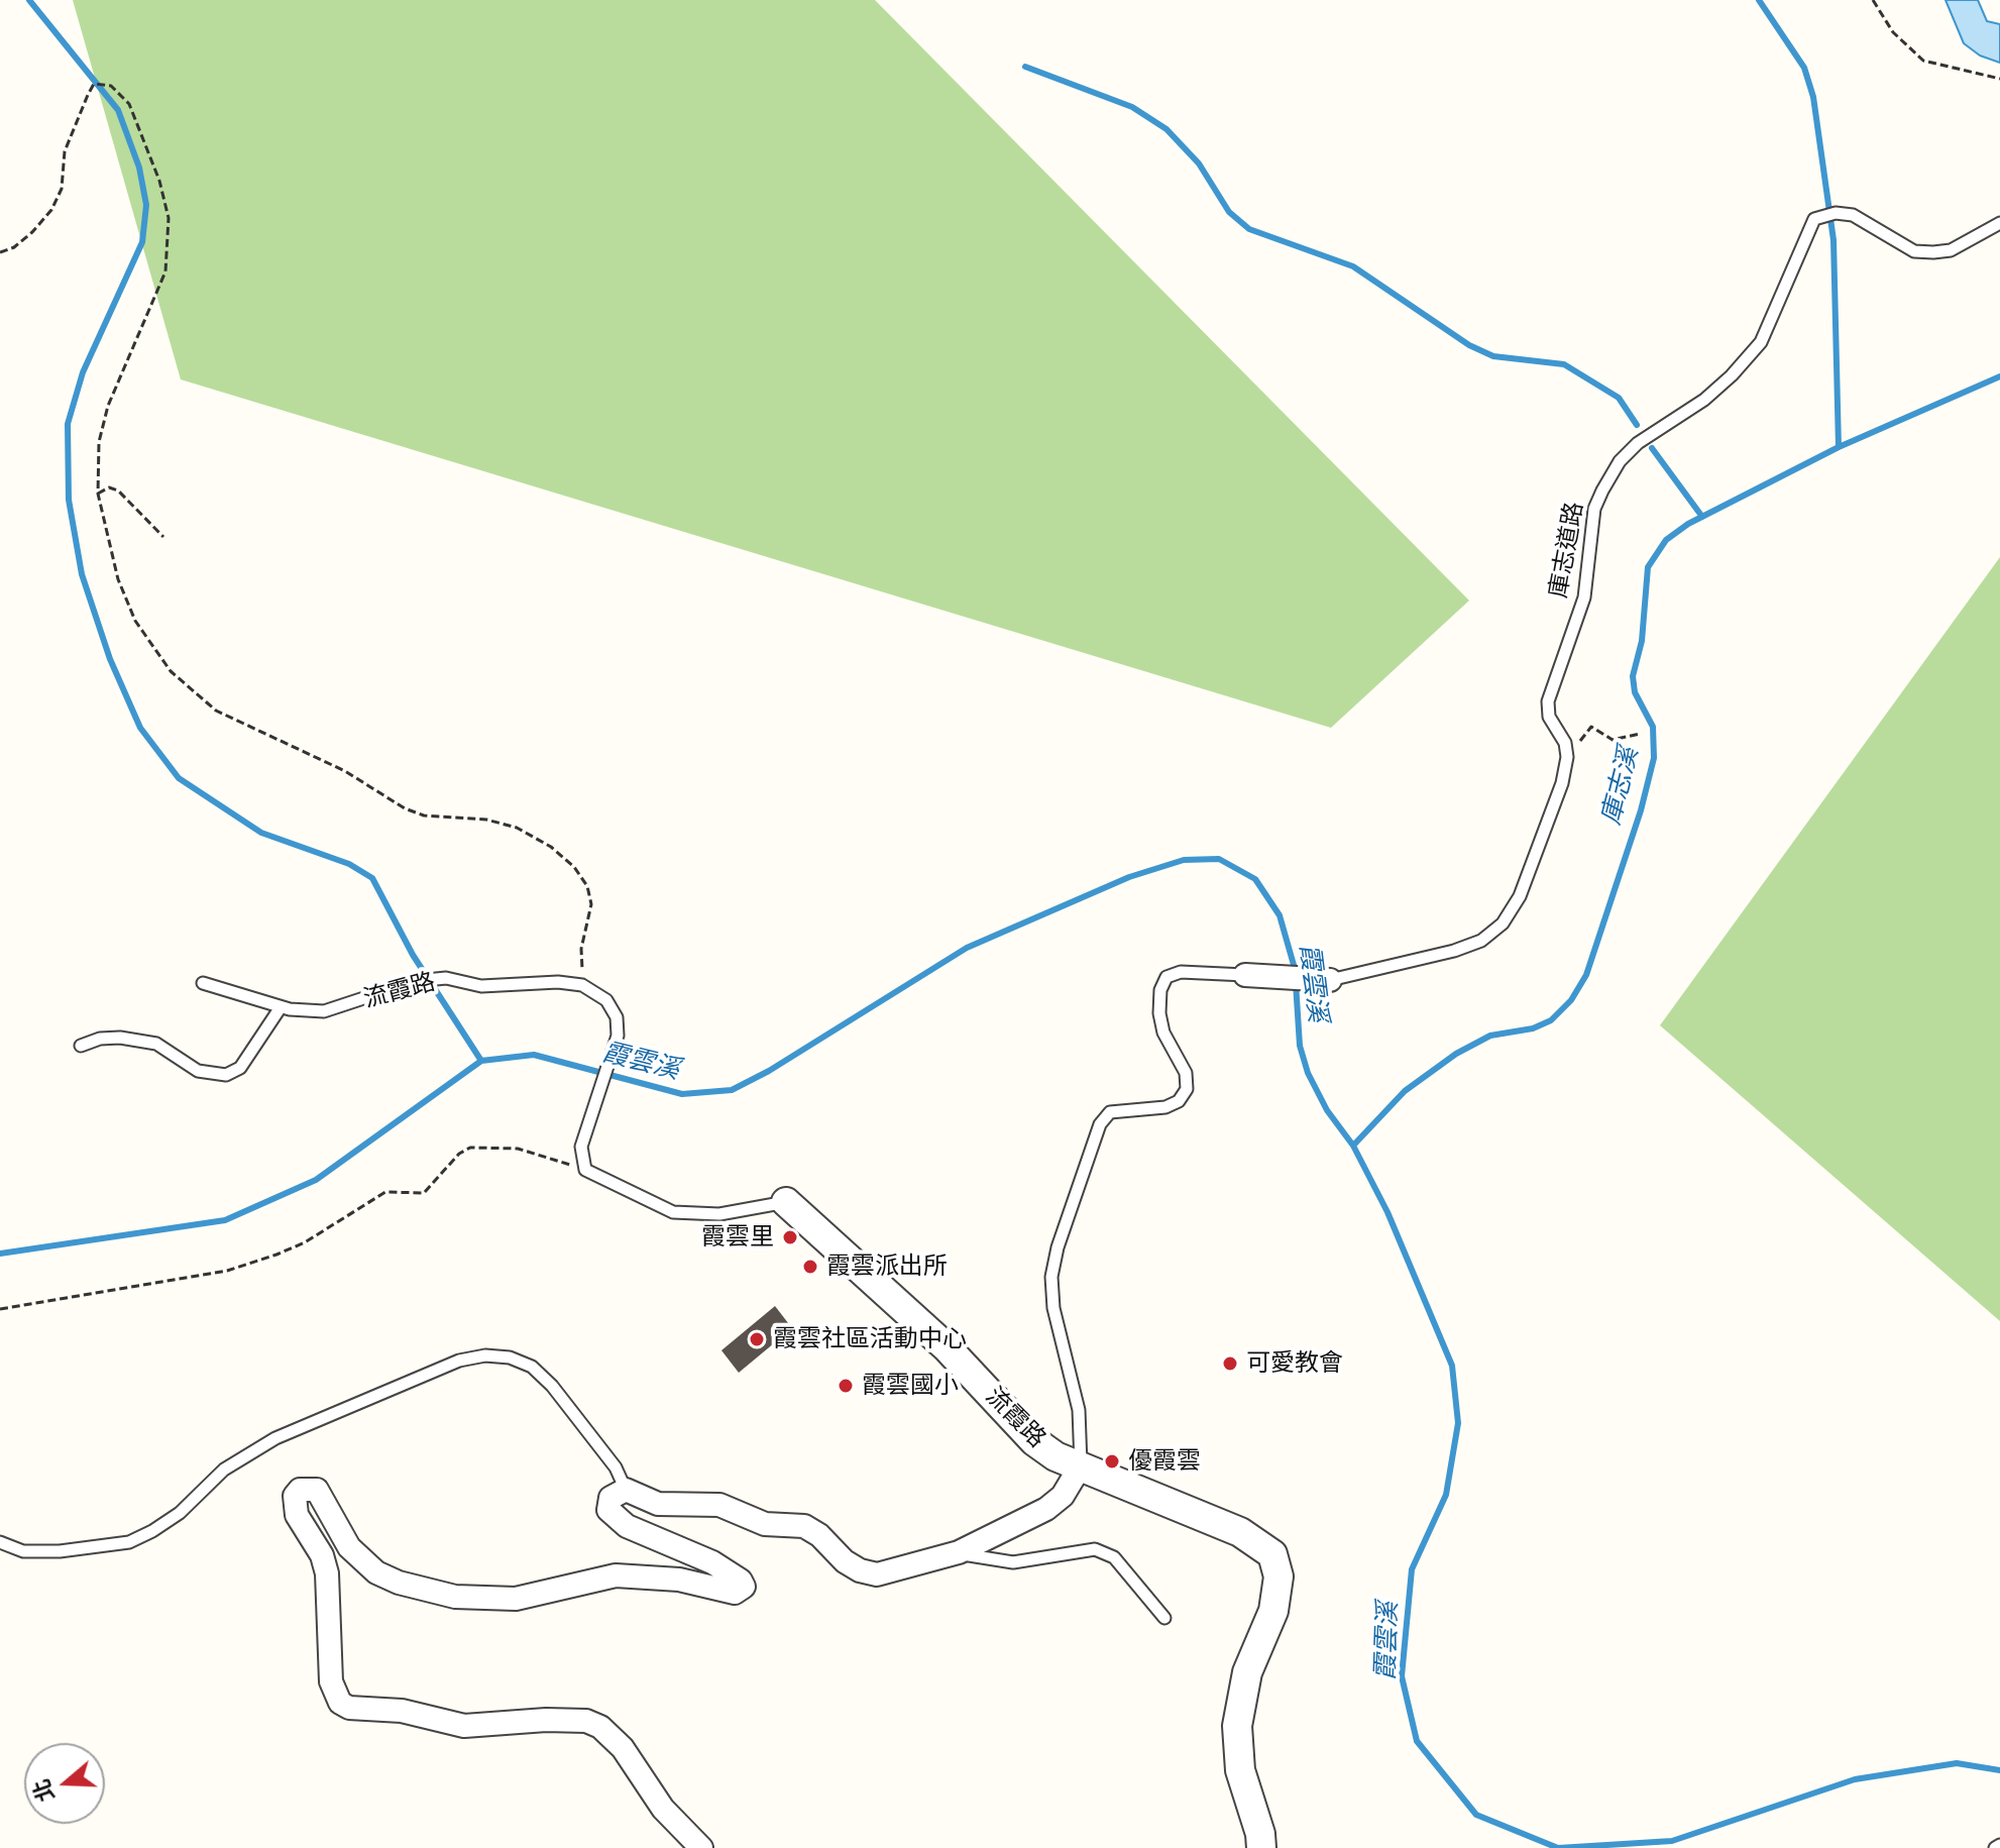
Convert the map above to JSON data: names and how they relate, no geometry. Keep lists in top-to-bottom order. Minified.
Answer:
{"streets":{"street":["流霞路"],"lane":["庫志道路"]},"water":["庫志溪","霞雲溪"],"places":["霞雲里","霞雲派出所","霞雲社區活動中心","可愛教會","霞雲國小","優霞雲"],"north":"left"}
